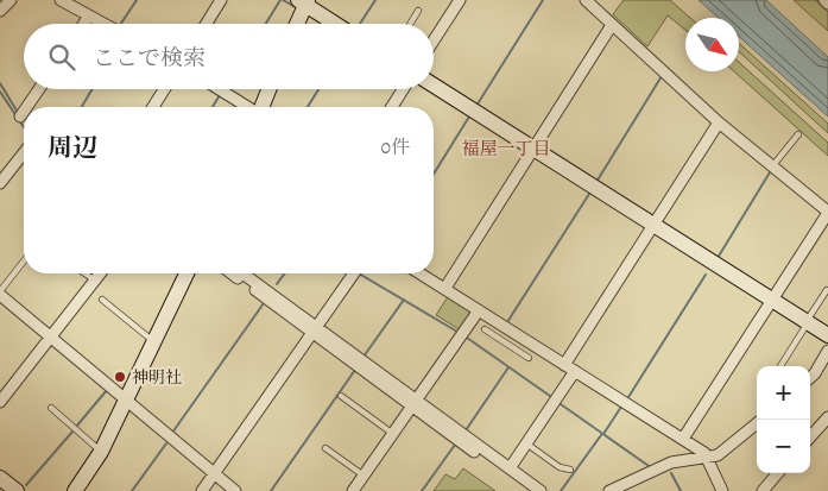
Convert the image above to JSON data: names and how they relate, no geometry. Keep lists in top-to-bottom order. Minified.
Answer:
{"districts":["福屋一丁目"],"places":["神明社"],"north":"bottom right","page":{"search":"ここで検索","heading":["周辺","0件"],"map_buttons":["+","−"]}}
